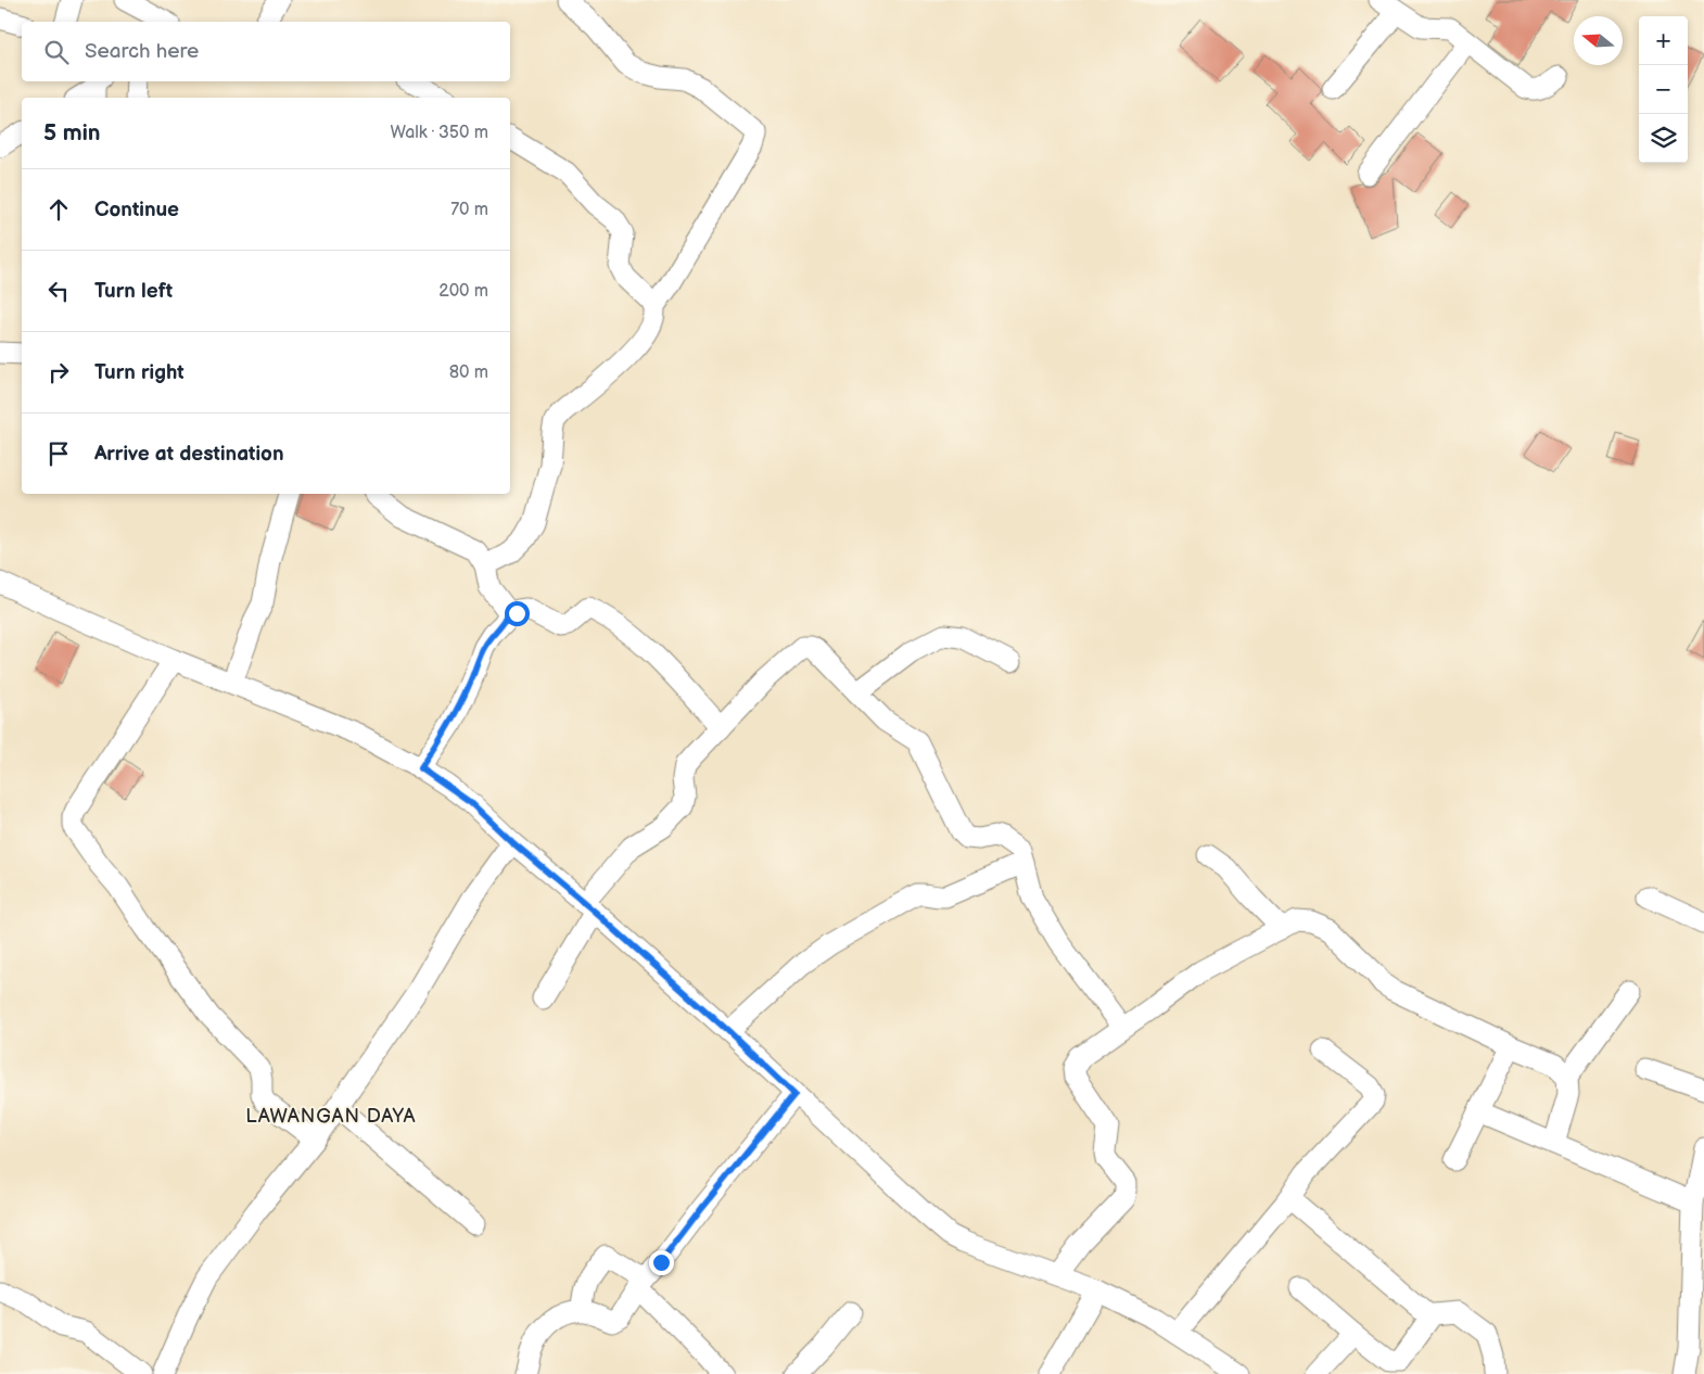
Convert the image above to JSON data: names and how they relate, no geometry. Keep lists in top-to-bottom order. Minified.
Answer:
{"districts":["LAWANGAN DAYA"],"north":"left","page":{"map_buttons":["+","−"],"search":"Search here","heading":["5 min","Walk · 350 m"],"list":[["Continue","70 m"],["Turn left","200 m"],["Turn right","80 m"],"Arrive at destination"]}}
